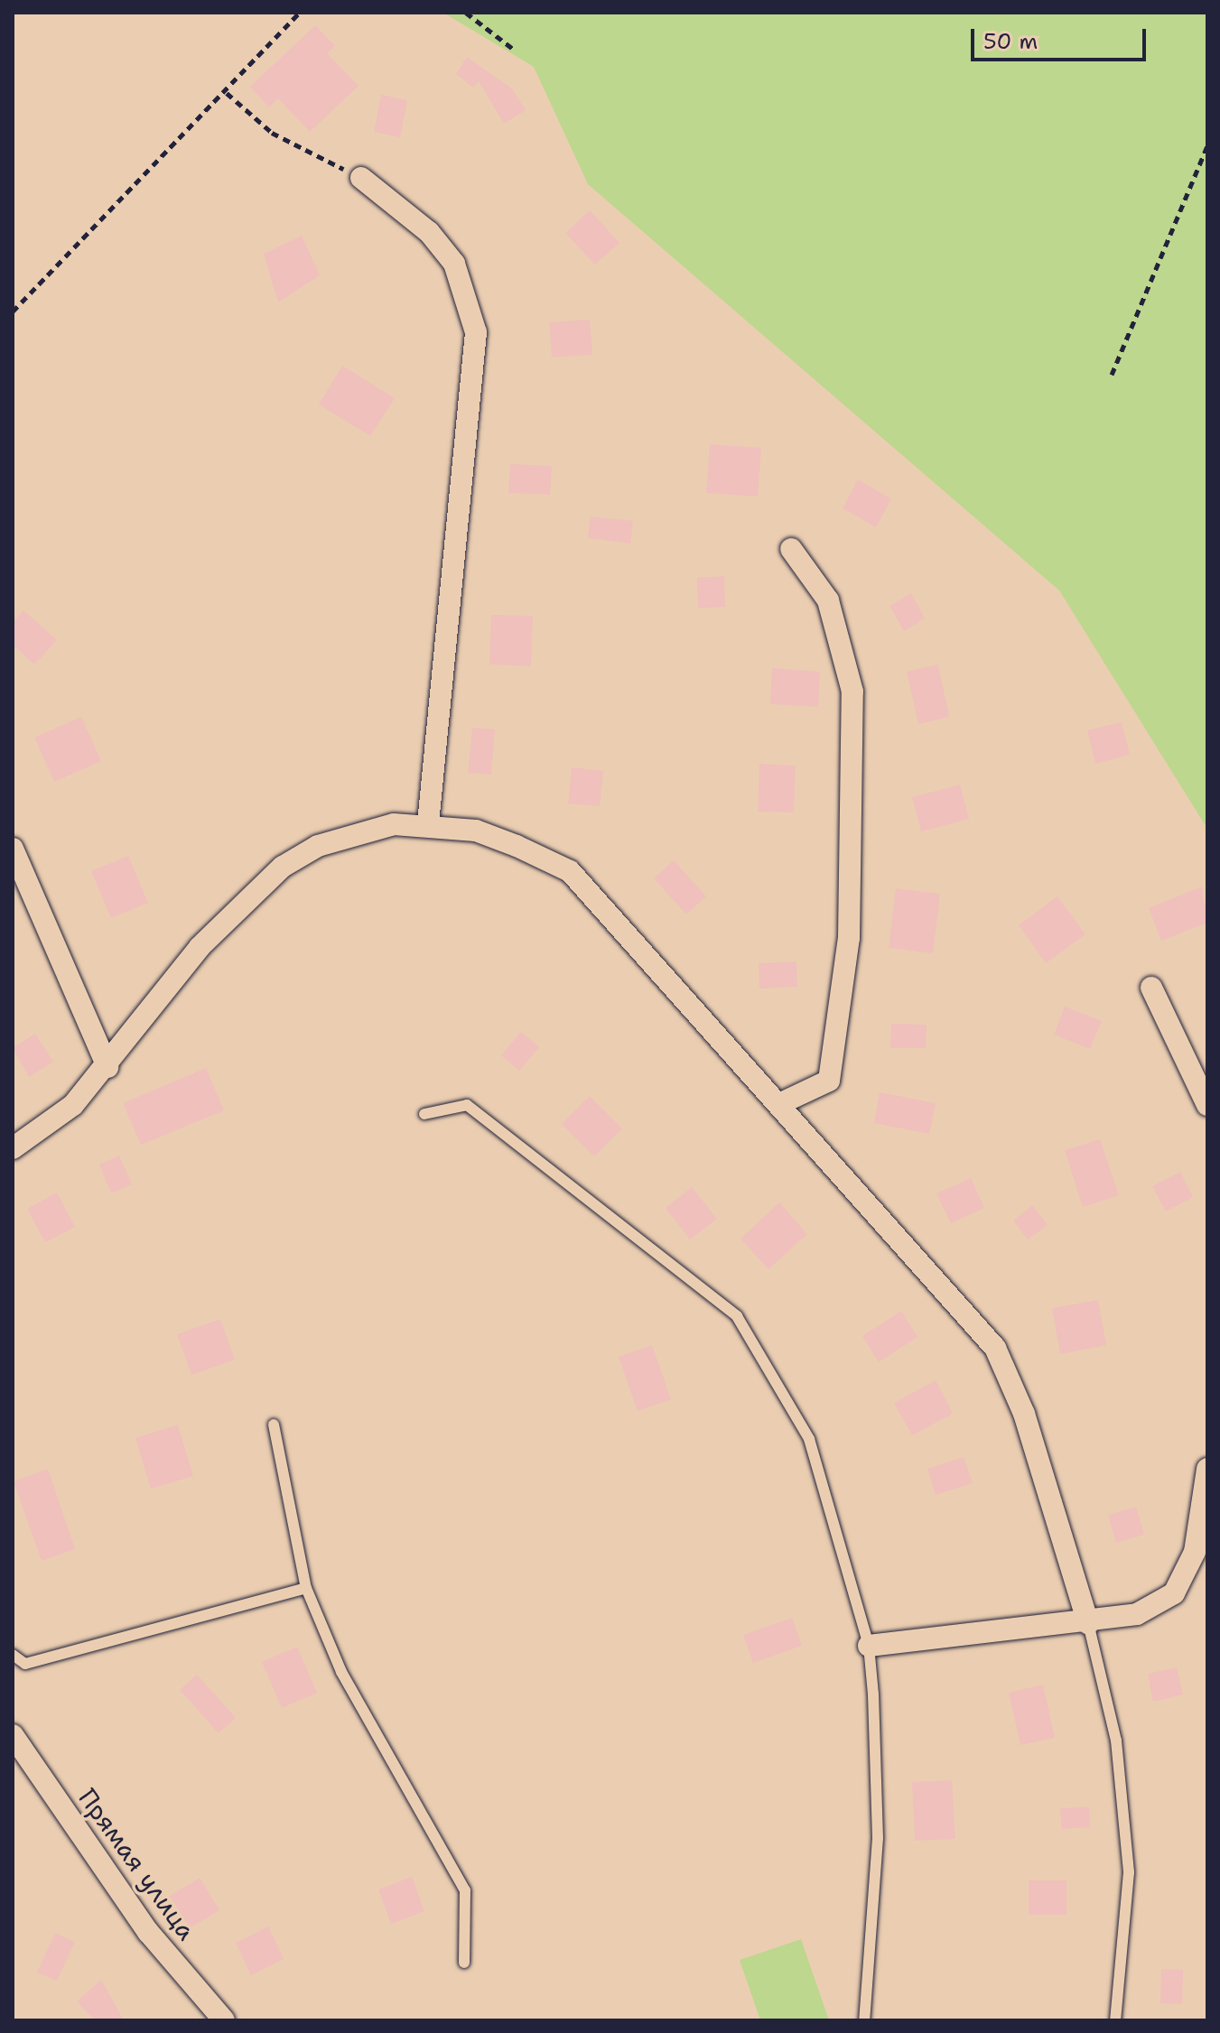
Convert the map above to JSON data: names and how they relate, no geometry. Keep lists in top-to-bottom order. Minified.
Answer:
{"streets":{"street":["Прямая улица"]},"scale_bar":"50 m"}
